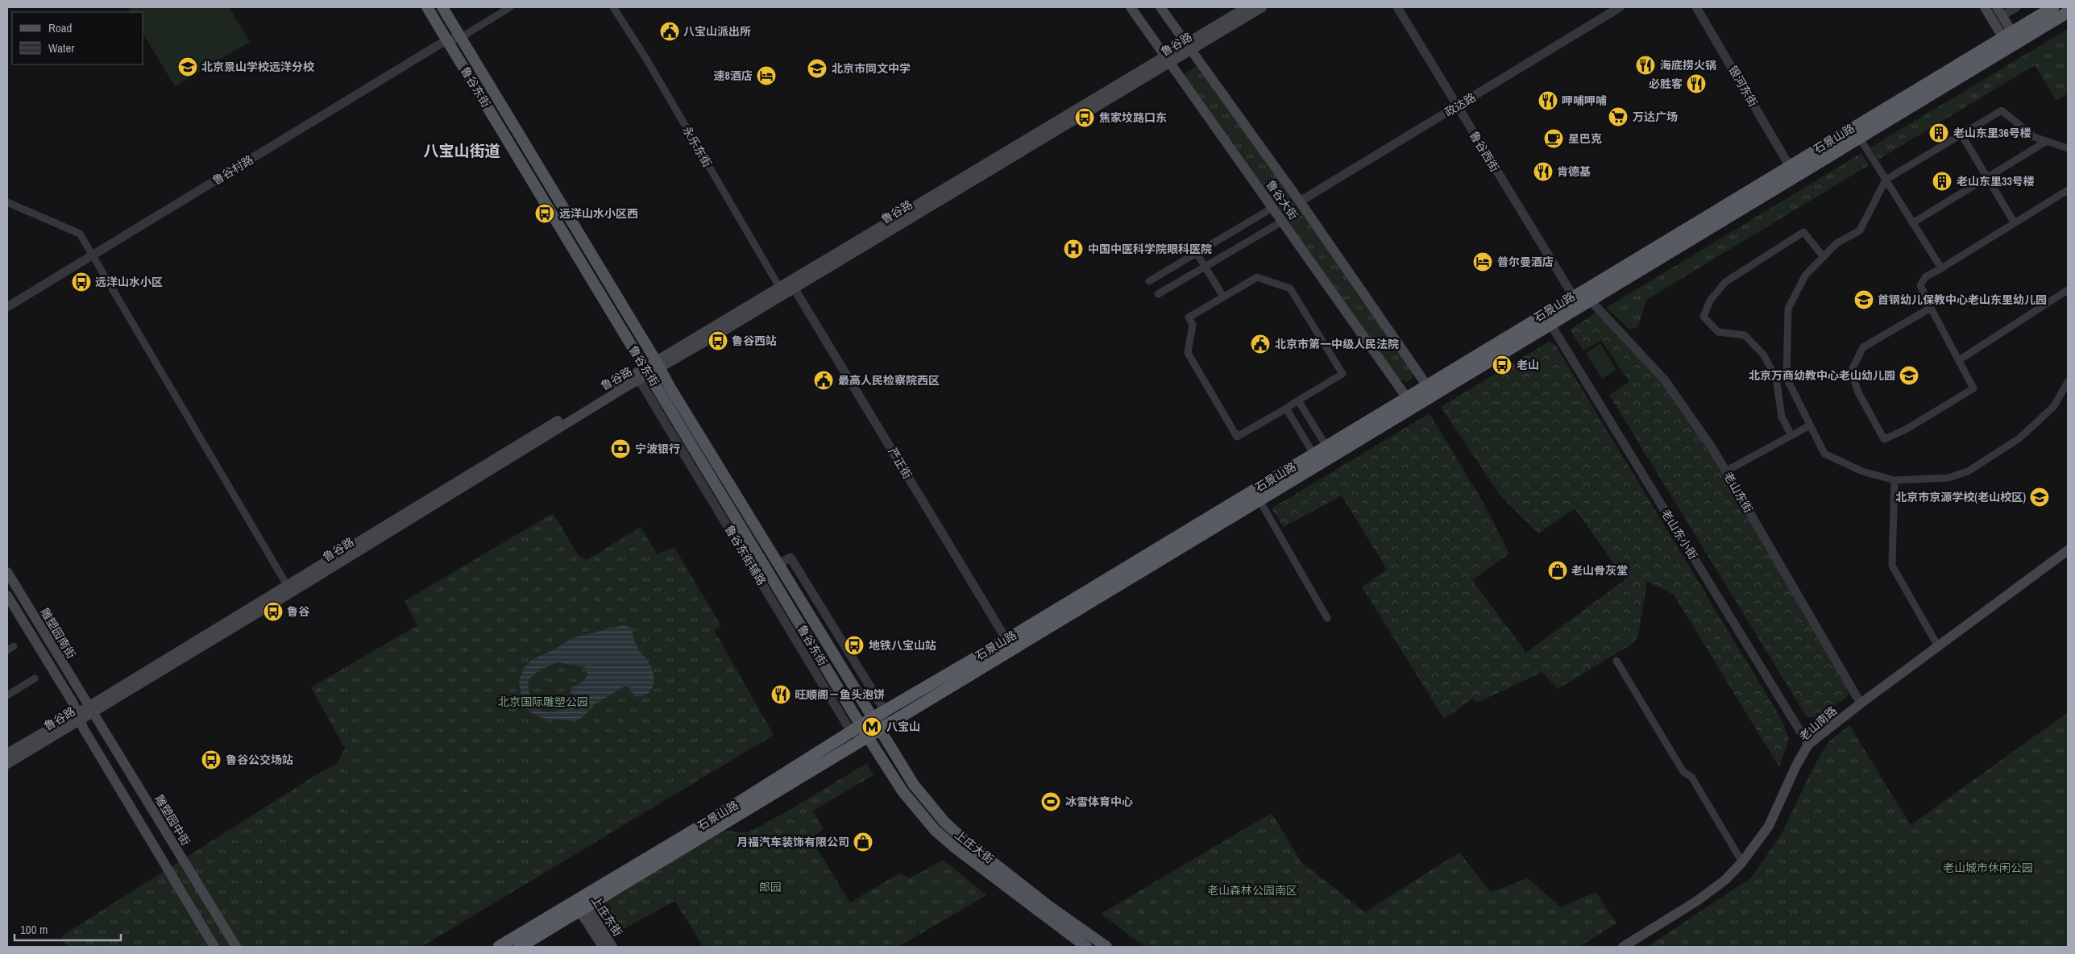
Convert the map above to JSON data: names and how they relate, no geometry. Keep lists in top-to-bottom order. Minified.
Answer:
{"streets":{"highway":["石景山路"],"main road":["鲁谷路","鲁谷东街","鲁谷大街","雕塑园南街","老山南路","雕塑园中街","上庄大街","上庄东街"],"street":["银河东街","政达路","永乐东街","鲁谷西街","鲁谷村路","严正街","老山东街","老山东小街","鲁谷东街辅路"]},"crossings":[["鲁谷路","鲁谷东街"],["鲁谷路","永乐东街"],["鲁谷路","鲁谷大街"],["鲁谷路","严正街"],["鲁谷路","鲁谷东街辅路"],["鲁谷路","雕塑园南街"],["鲁谷路","雕塑园中街"],["银河东街","石景山路"],["鲁谷东街","石景山路"],["鲁谷东街","鲁谷村路"],["鲁谷东街","鲁谷东街辅路"],["鲁谷东街","上庄大街"],["政达路","鲁谷西街"],["政达路","鲁谷大街"],["石景山路","鲁谷西街"],["石景山路","鲁谷大街"],["石景山路","严正街"],["石景山路","老山东街"],["石景山路","老山东小街"],["石景山路","鲁谷东街辅路"],["石景山路","上庄大街"],["石景山路","上庄东街"],["老山东街","老山南路"],["老山东小街","老山南路"],["鲁谷东街辅路","上庄大街"],["雕塑园南街","雕塑园中街"]],"districts":["八宝山街道"],"parks":["北京国际雕塑公园","老山城市休闲公园","郎园","老山森林公园南区"],"places":{"public building":["八宝山派出所","北京市第一中级人民法院","最高人民检察院西区"],"restaurant":["海底捞火锅","必胜客","呷哺呷哺","肯德基","旺顺阁－鱼头泡饼"],"school or university":["北京景山学校远洋分校","北京市同文中学","首钢幼儿保教中心老山东里幼儿园","北京万商幼教中心老山幼儿园","北京市京源学校(老山校区)"],"hotel":["速8酒店","普尔曼酒店"],"supermarket":["万达广场"],"bus stop":["焦家坟路口东","远洋山水小区西","远洋山水小区","鲁谷西站","老山","鲁谷","地铁八宝山站","鲁谷公交场站"],"building":["老山东里36号楼","老山东里33号楼"],"cafe":["星巴克"],"hospital":["中国中医科学院眼科医院"],"bank":["宁波银行"],"shop":["老山骨灰堂","月福汽车装饰有限公司"],"metro station":["八宝山"],"sports":["冰雪体育中心"]},"legend":["Road","Water"],"scale_bar":"100 m"}
